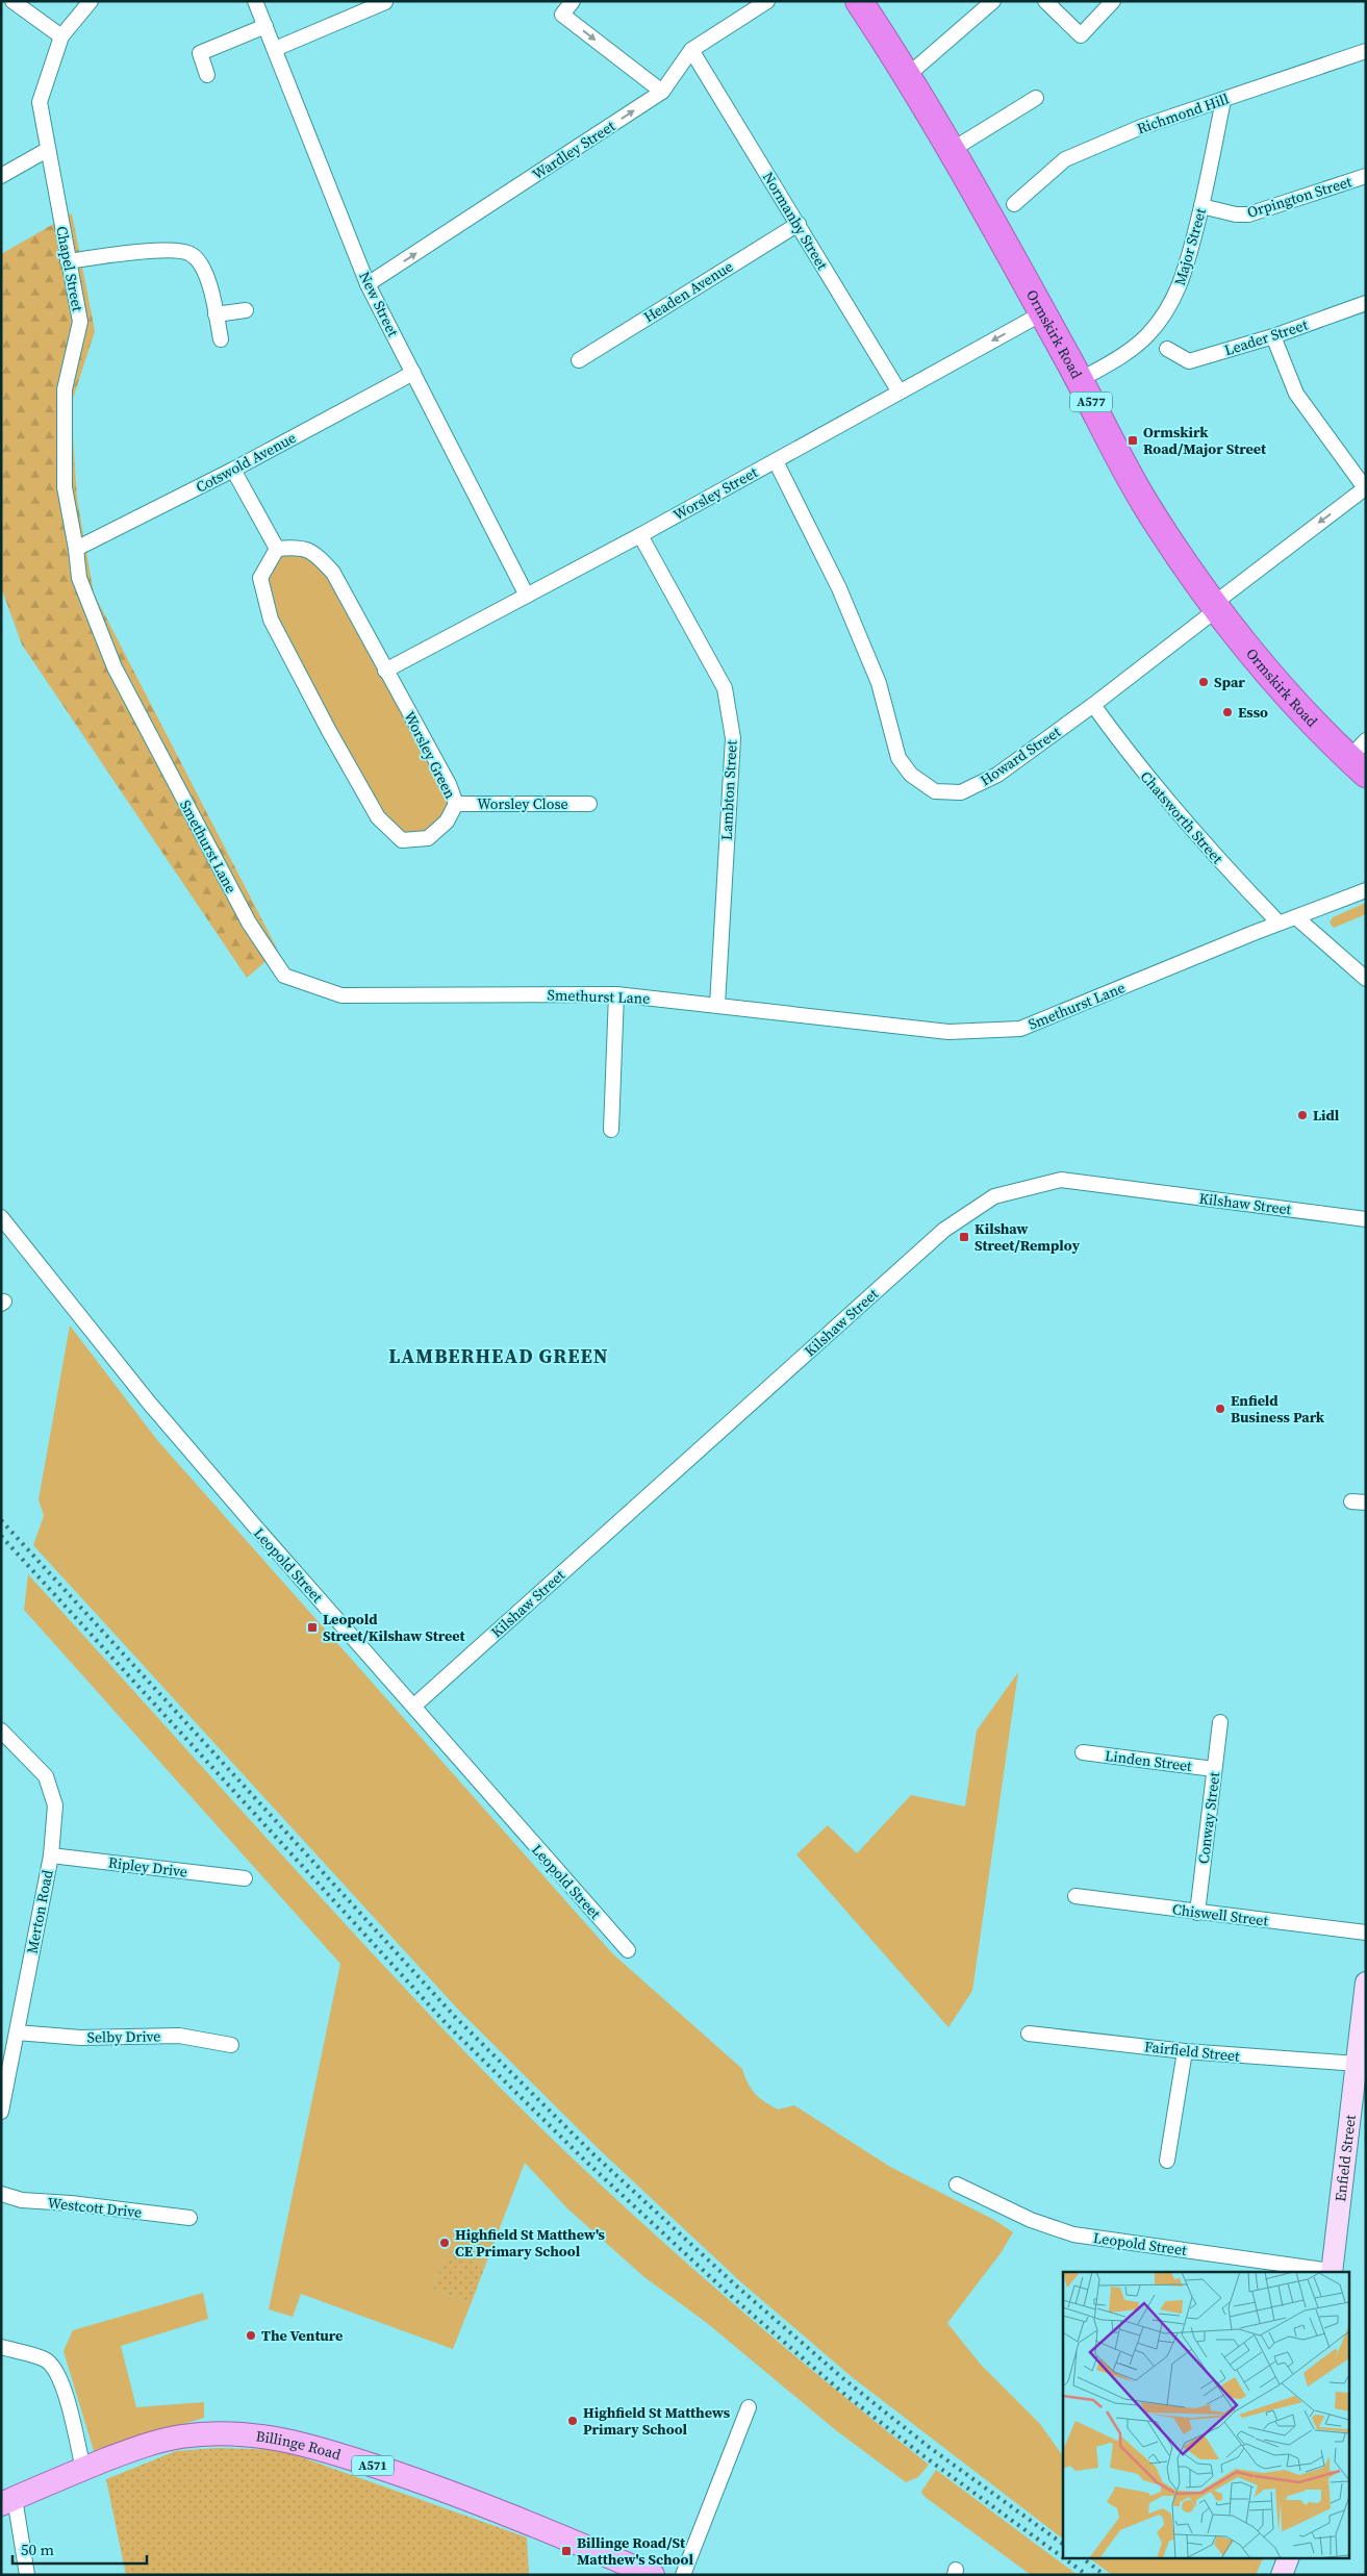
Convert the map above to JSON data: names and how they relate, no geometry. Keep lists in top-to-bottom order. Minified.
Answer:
{"streets":{"highway":["Ormskirk Road","A577"],"main road":["Billinge Road","A571"],"street":["Richmond Hill","Wardley Street","Orpington Street","Normanby Street","Major Street","Chapel Street","Headen Avenue","New Street","Leader Street","Cotswold Avenue","Worsley Street","Worsley Green","Howard Street","Lambton Street","Worsley Close","Chatsworth Street","Smethurst Lane","Kilshaw Street","Leopold Street","Linden Street","Conway Street","Ripley Drive","Merton Road","Chiswell Street","Selby Drive","Fairfield Street","Enfield Street","Westcott Drive"]},"crossings":[["Richmond Hill","Major Street"],["Wardley Street","Normanby Street"],["Wardley Street","New Street"],["Orpington Street","Major Street"],["Normanby Street","Headen Avenue"],["Normanby Street","Worsley Street"],["Major Street","Ormskirk Road"],["Chapel Street","Cotswold Avenue"],["Chapel Street","Smethurst Lane"],["New Street","Cotswold Avenue"],["New Street","Worsley Street"],["Ormskirk Road","Worsley Street"],["Ormskirk Road","Howard Street"],["Cotswold Avenue","Smethurst Lane"],["Worsley Street","Worsley Green"],["Worsley Street","Howard Street"],["Worsley Street","Lambton Street"],["Worsley Green","Worsley Close"],["Howard Street","Chatsworth Street"],["Lambton Street","Smethurst Lane"],["Chatsworth Street","Smethurst Lane"],["Kilshaw Street","Leopold Street"],["Leopold Street","Enfield Street"],["Linden Street","Conway Street"],["Conway Street","Chiswell Street"],["Ripley Drive","Merton Road"],["Merton Road","Selby Drive"],["Fairfield Street","Enfield Street"],["Billinge Road","A571"]],"one_way":["Wardley Street"],"districts":["LAMBERHEAD GREEN"],"places":{"transit":["Ormskirk Road/Major Street","Kilshaw Street/Remploy","Leopold Street/Kilshaw Street","Billinge Road/St Matthew's School"],"other":["Spar","Esso","Lidl","Enfield Business Park","Highfield St Matthew's CE Primary School","The Venture","Highfield St Matthews Primary School"]},"scale_bar":"50 m"}
